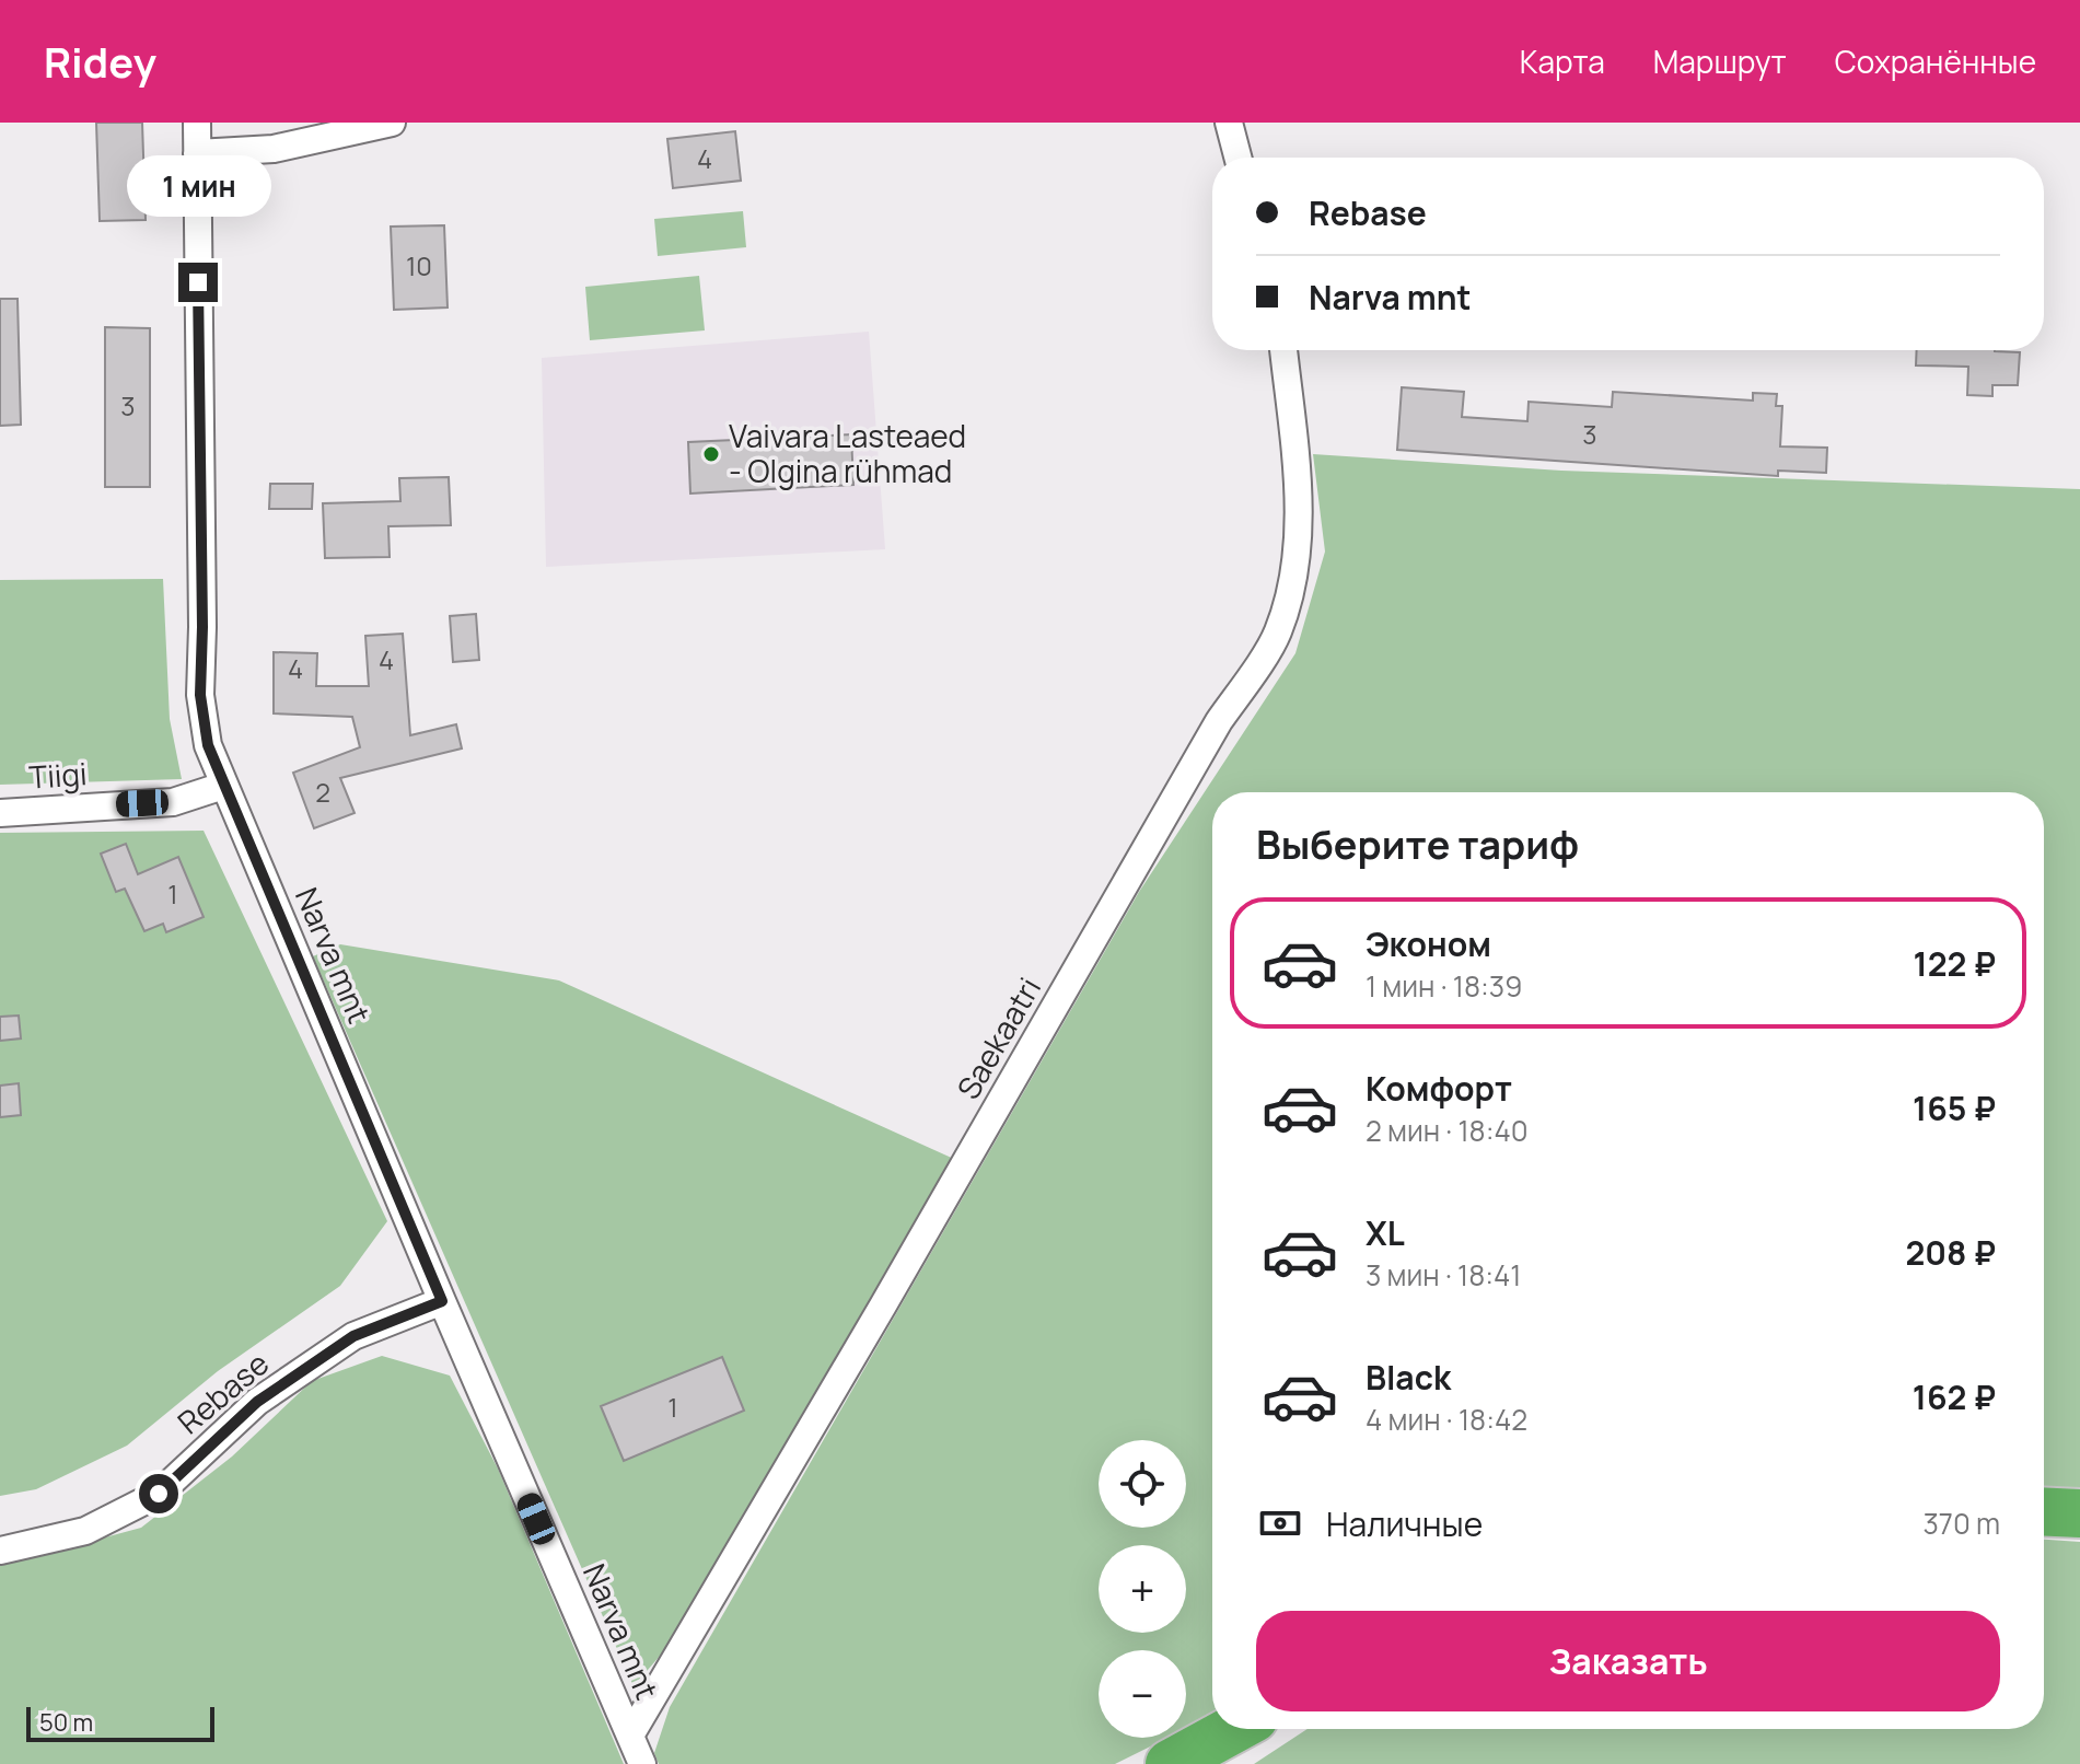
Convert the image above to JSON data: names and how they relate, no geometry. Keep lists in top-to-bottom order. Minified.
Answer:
{"streets":{"street":["Tiigi","Narva mnt","Saekaatri","Rebase"]},"crossings":[["Tiigi","Narva mnt"],["Narva mnt","Saekaatri"],["Narva mnt","Rebase"]],"places":["Vaivara Lasteaed - Olgina rühmad"],"house_numbers":["4","10","3","3","4","4","2","1","1"],"scale_bar":"50 m","page":{"header":"Ridey","nav":["Карта","Маршрут","Сохранённые"],"bubble":"1 мин","banner":["Rebase","Narva mnt"],"heading":"Выберите тариф","list":[{"name":"Эконом","note":"1 мин · 18:39","value":"122 ₽"},{"name":"Комфорт","note":"2 мин · 18:40","value":"165 ₽"},{"name":"XL","note":"3 мин · 18:41","value":"208 ₽"},{"name":"Black","note":"4 мин · 18:42","value":"162 ₽"}],"map_buttons":["+","−"],"pay":["Наличные","370 m"],"buttons":"Заказать","scale":"50 m"}}
